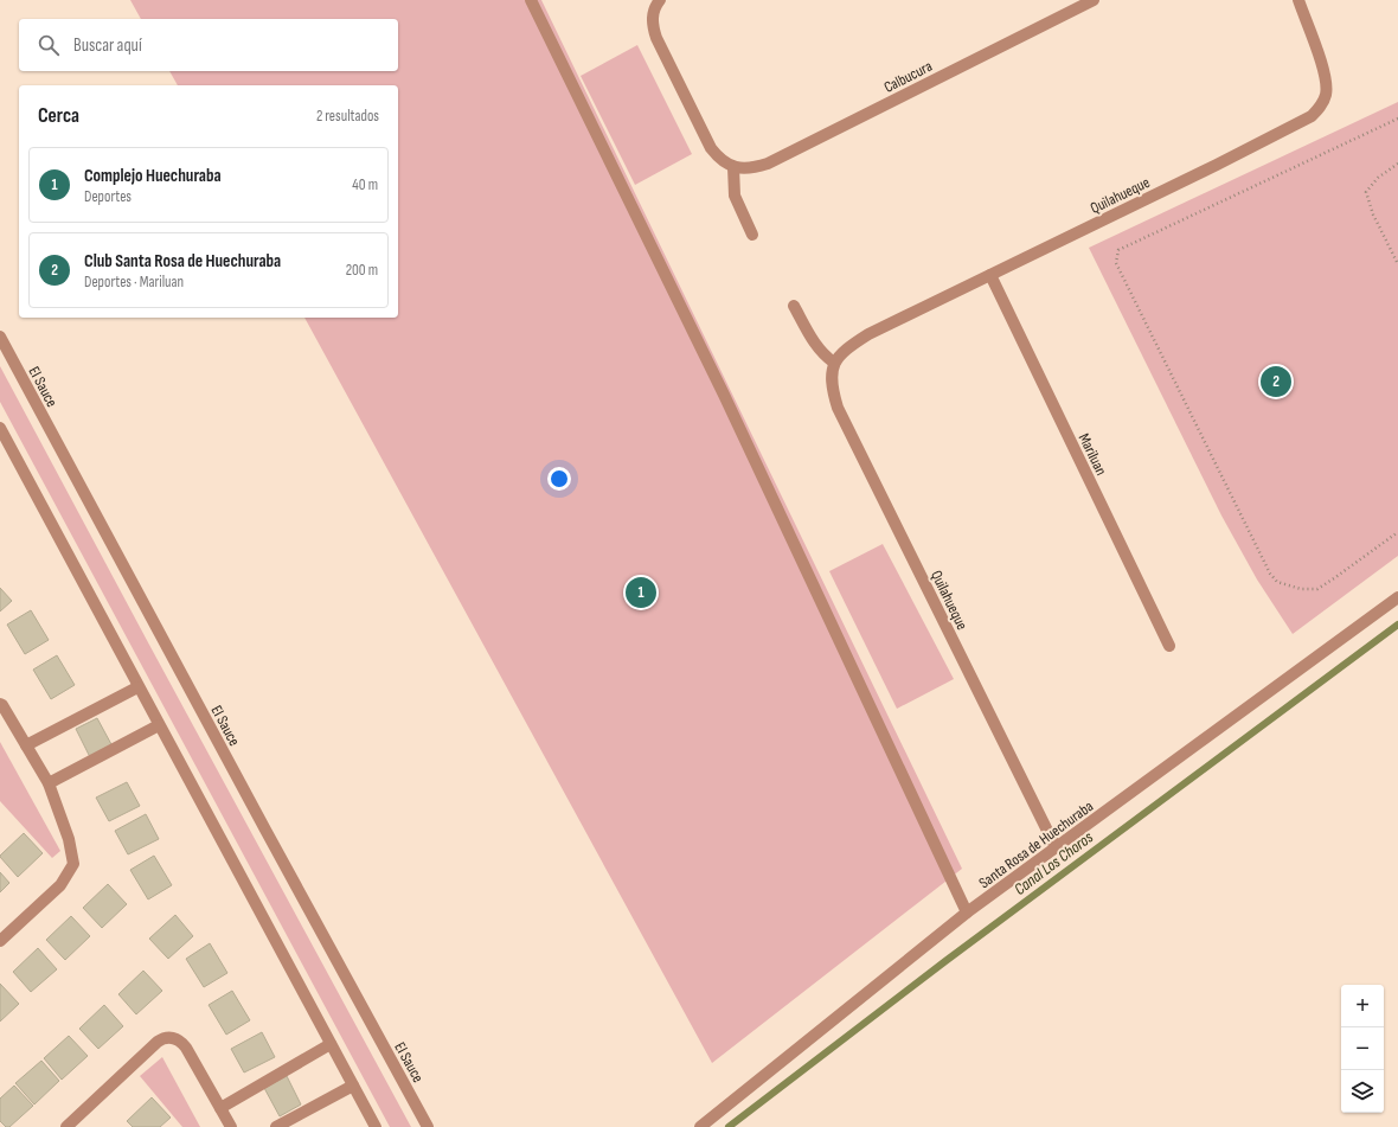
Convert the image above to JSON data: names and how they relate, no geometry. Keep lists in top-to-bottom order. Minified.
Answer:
{"streets":{"street":["Calbucura","Quilahueque","El Sauce","Mariluan","Santa Rosa de Huechuraba"]},"crossings":[["Quilahueque","Mariluan"],["Quilahueque","Santa Rosa de Huechuraba"]],"water":["Canal Los Choros"],"page":{"search":"Buscar aquí","heading":["Cerca","2 resultados"],"list":[{"mark":"1","name":"Complejo Huechuraba","note":"Deportes","value":"40 m"},{"mark":"2","name":"Club Santa Rosa de Huechuraba","note":"Deportes · Mariluan","value":"200 m"}],"pins":["2","1"],"map_buttons":["+","−"]}}
